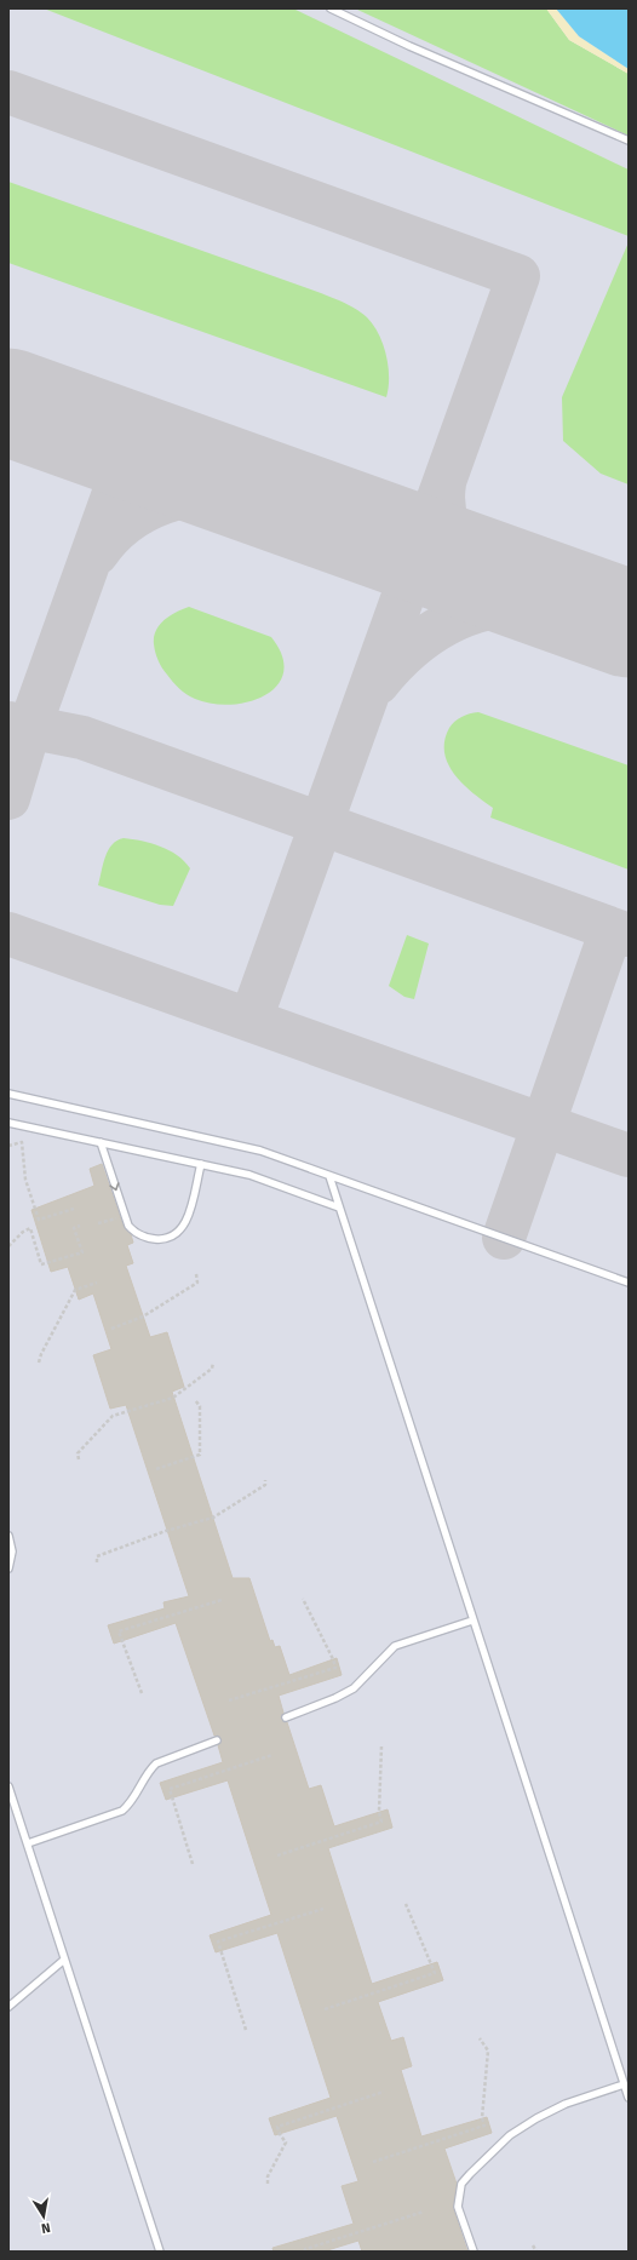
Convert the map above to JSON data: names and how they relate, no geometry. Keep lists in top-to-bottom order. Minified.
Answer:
{"north":"bottom"}
